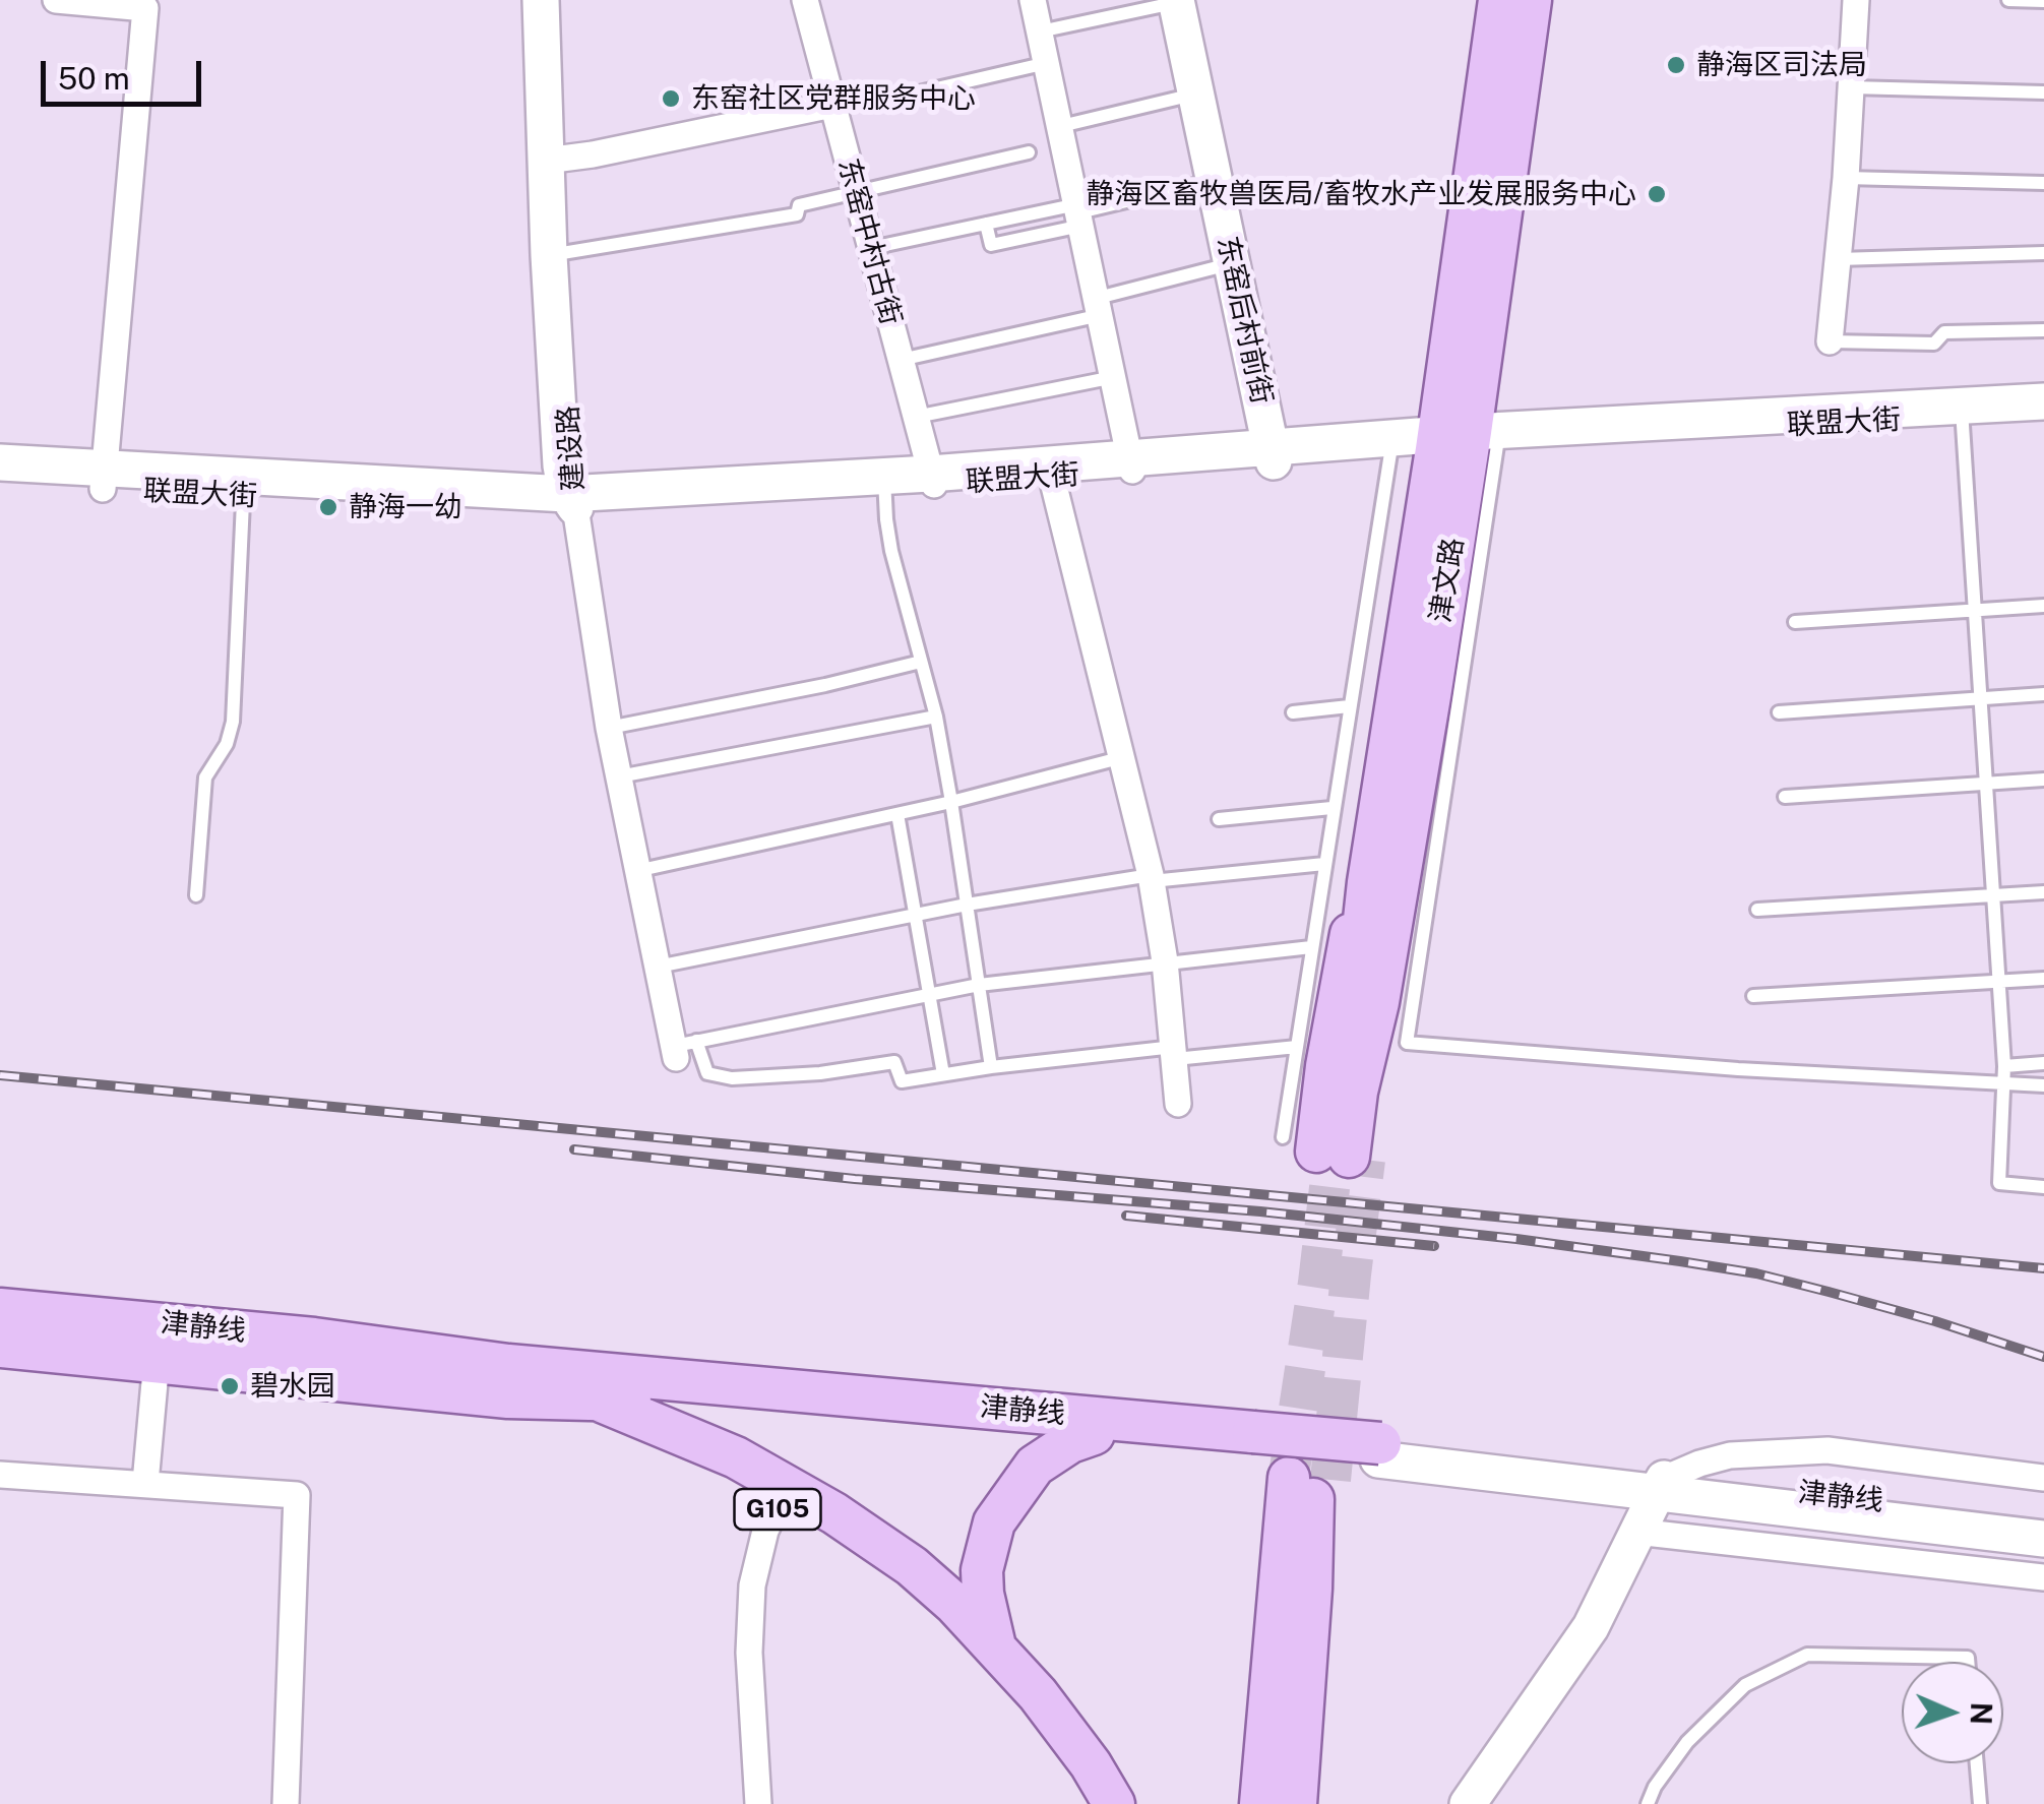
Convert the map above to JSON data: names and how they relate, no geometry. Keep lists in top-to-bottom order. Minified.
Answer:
{"streets":{"main road":["东窑后村前街","联盟大街","建设路","津文路","津静线","G105"],"street":["东窑中村古街"]},"crossings":[["东窑中村古街","联盟大街"],["东窑后村前街","联盟大街"],["联盟大街","津文路"],["津静线","G105"]],"places":["静海区司法局","东窑社区党群服务中心","静海区畜牧兽医局/畜牧水产业发展服务中心","静海一幼","碧水园"],"scale_bar":"50 m","north":"right"}
